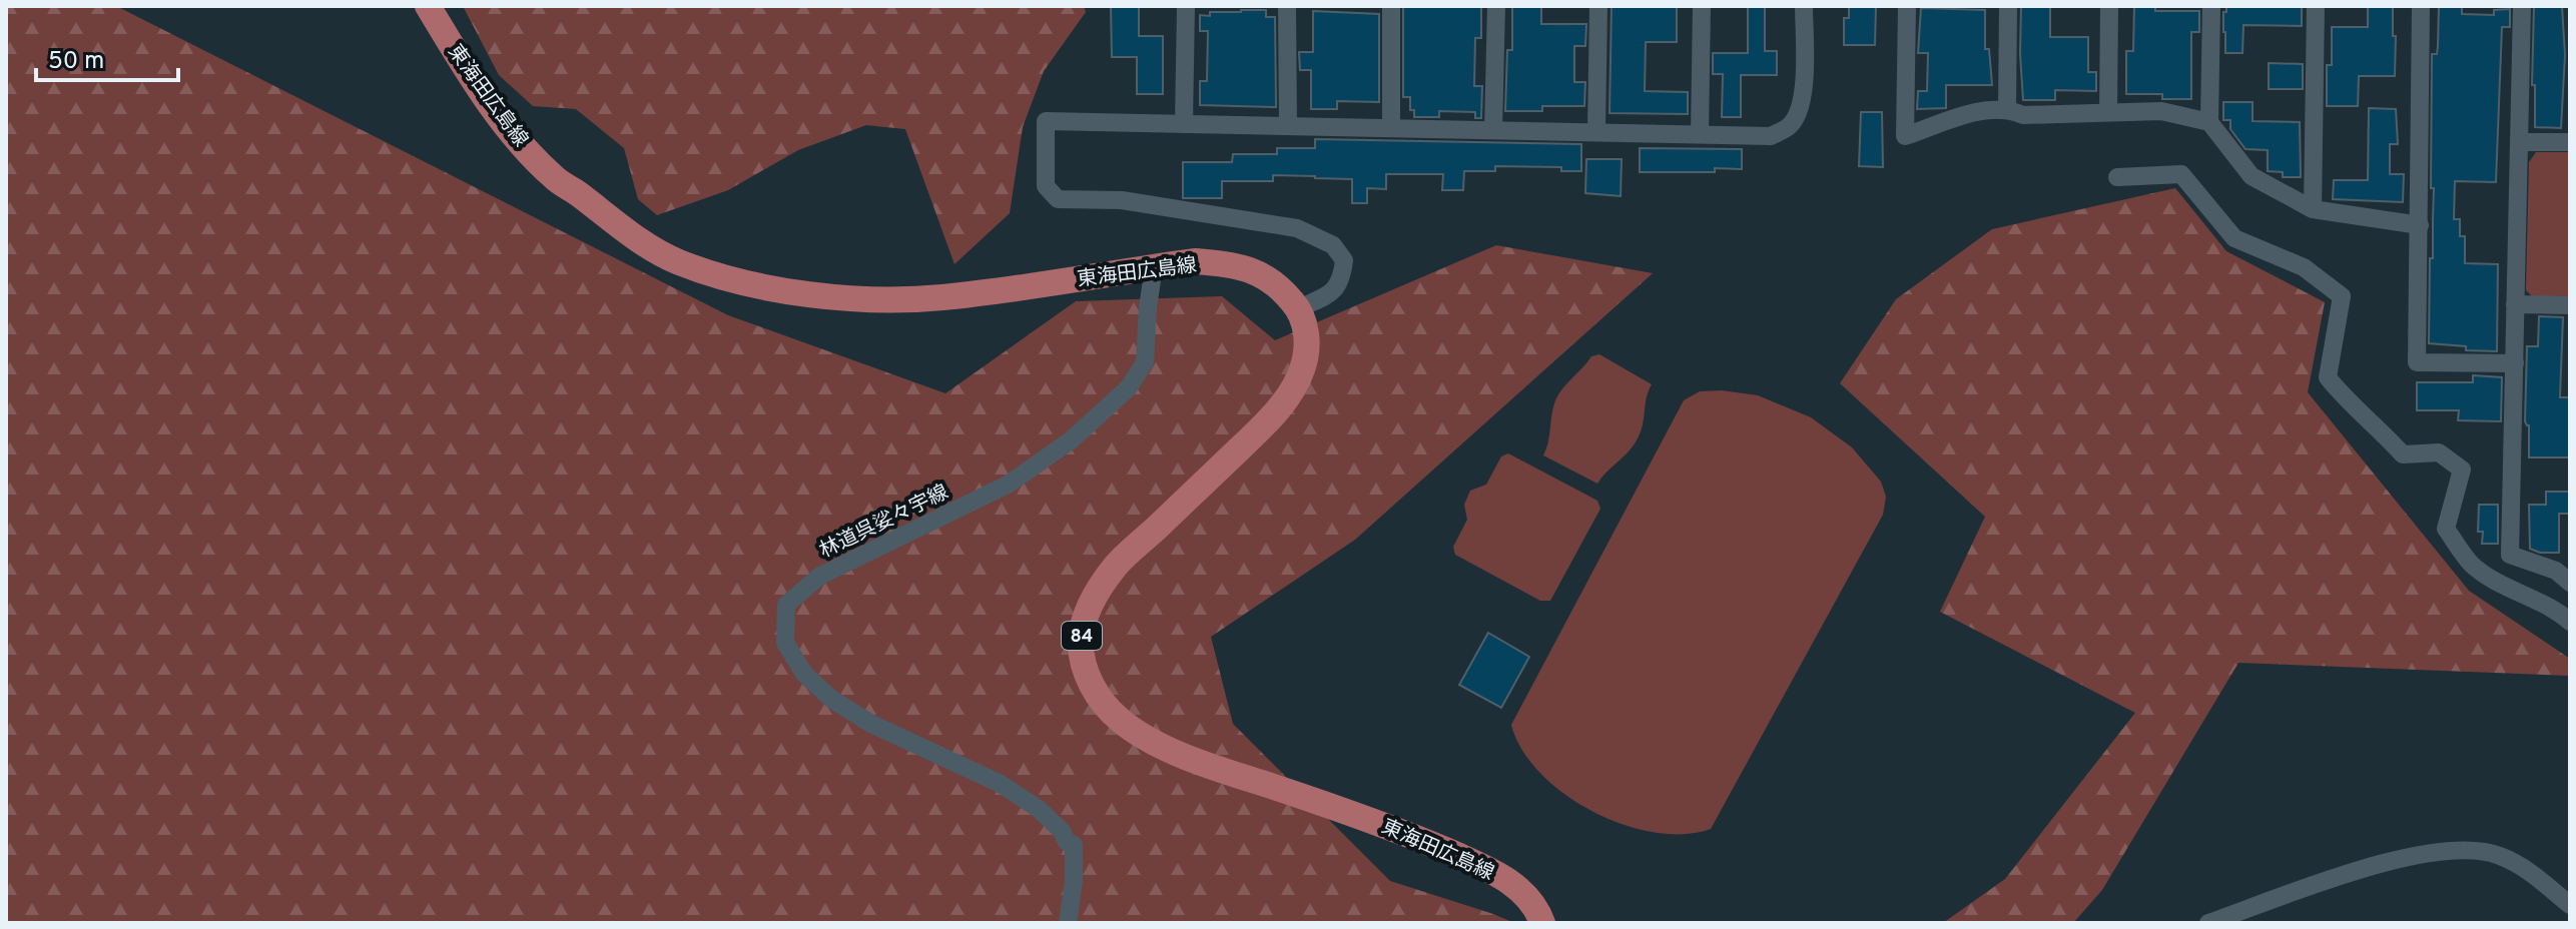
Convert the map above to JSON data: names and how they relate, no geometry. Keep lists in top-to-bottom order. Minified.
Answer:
{"streets":{"main road":["東海田広島線","84"],"street":["林道呉娑々宇線"]},"crossings":[["東海田広島線","林道呉娑々宇線"]],"scale_bar":"50 m"}
